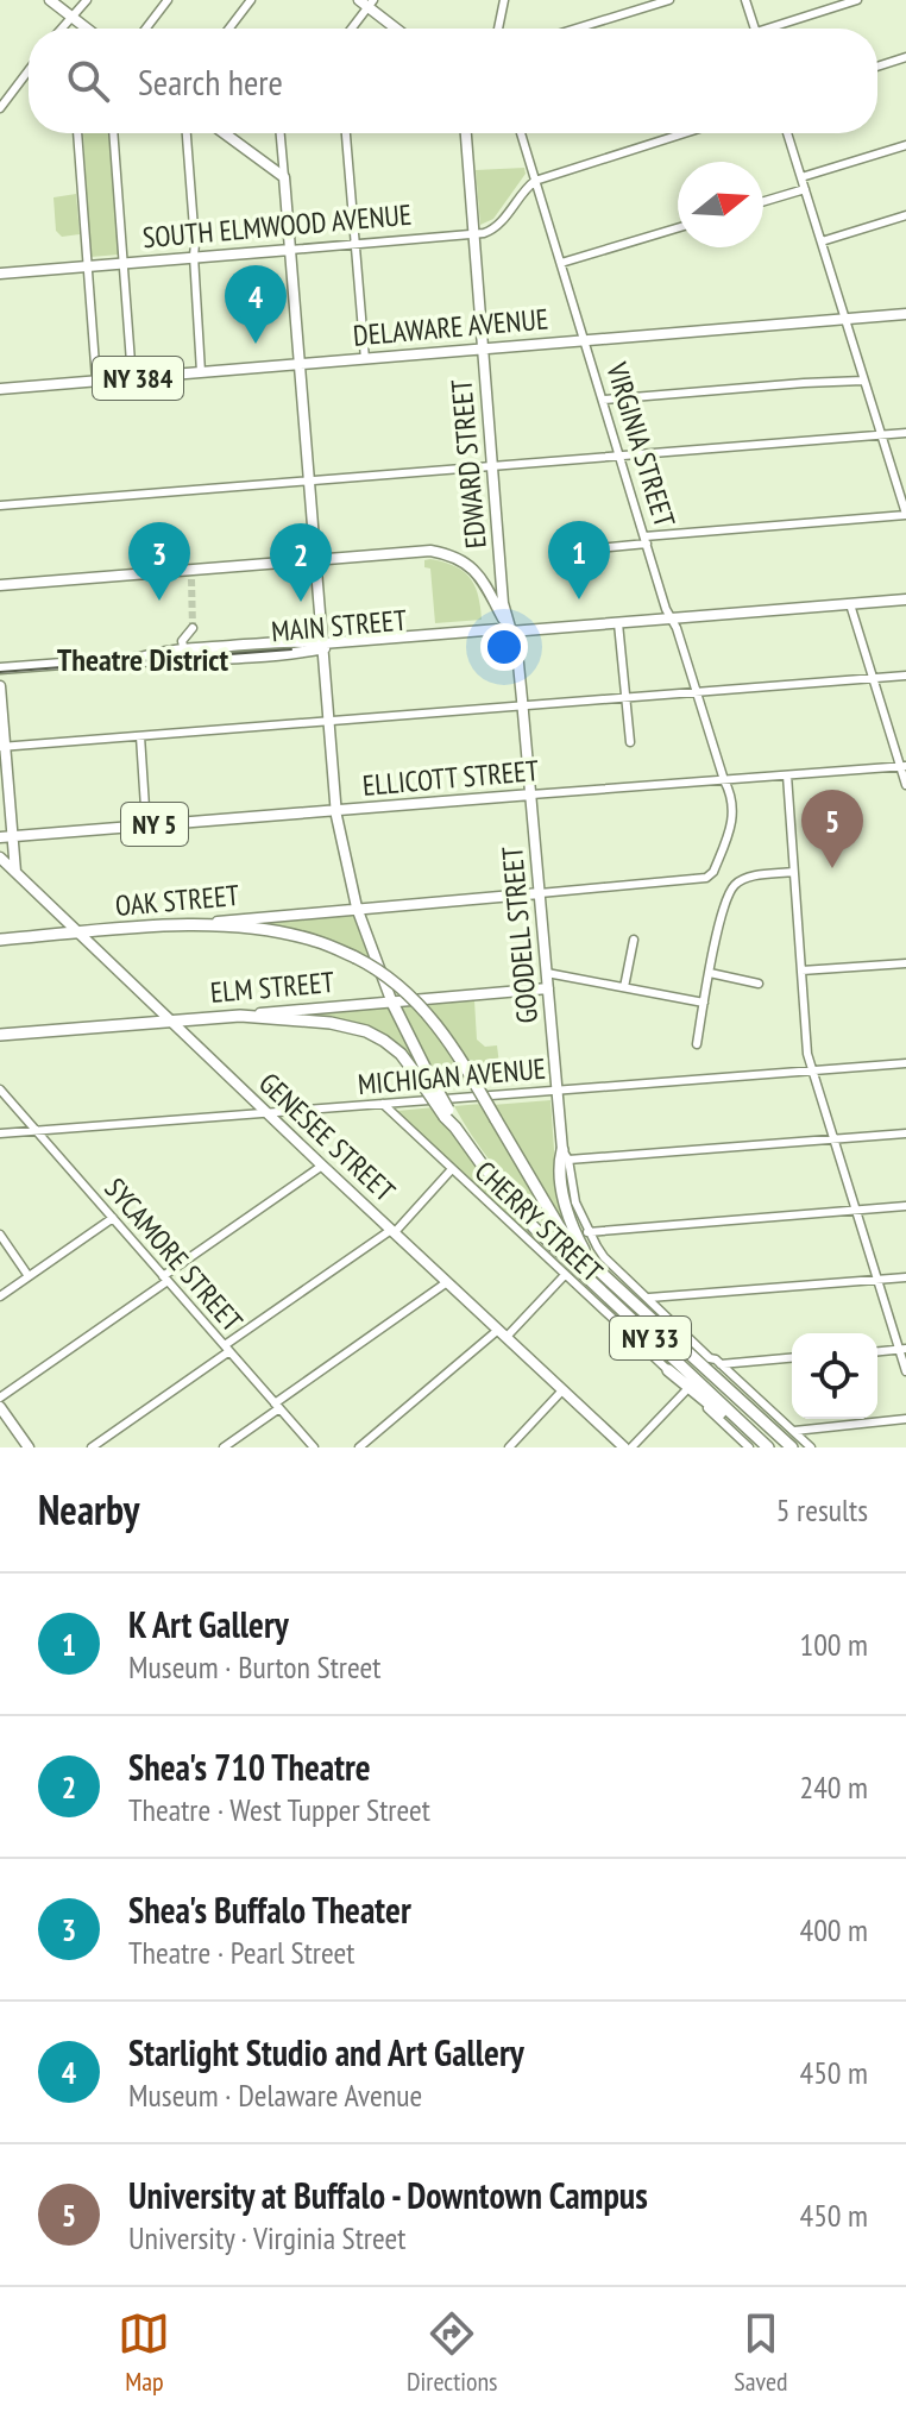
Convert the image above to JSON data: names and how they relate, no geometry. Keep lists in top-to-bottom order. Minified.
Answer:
{"streets":{"highway":["OAK STREET","ELM STREET","NY 33"],"main road":["SOUTH ELMWOOD AVENUE","DELAWARE AVENUE","NY 384","EDWARD STREET","MAIN STREET","ELLICOTT STREET","NY 5","GOODELL STREET","GENESEE STREET"],"street":["VIRGINIA STREET","MICHIGAN AVENUE","CHERRY STREET","SYCAMORE STREET"]},"crossings":[["SOUTH ELMWOOD AVENUE","VIRGINIA STREET"],["SOUTH ELMWOOD AVENUE","EDWARD STREET"],["DELAWARE AVENUE","VIRGINIA STREET"],["DELAWARE AVENUE","EDWARD STREET"],["VIRGINIA STREET","ELLICOTT STREET"],["VIRGINIA STREET","OAK STREET"],["VIRGINIA STREET","GOODELL STREET"],["EDWARD STREET","GOODELL STREET"],["ELLICOTT STREET","GOODELL STREET"],["OAK STREET","GOODELL STREET"],["OAK STREET","GENESEE STREET"],["GOODELL STREET","ELM STREET"],["GOODELL STREET","MICHIGAN AVENUE"],["GOODELL STREET","NY 33"],["ELM STREET","GENESEE STREET"],["MICHIGAN AVENUE","GENESEE STREET"],["MICHIGAN AVENUE","CHERRY STREET"],["MICHIGAN AVENUE","SYCAMORE STREET"]],"districts":["Theatre District"],"north":"right","page":{"search":"Search here","pins":["4","1","3","2","5"],"heading":["Nearby","5 results"],"list":[{"mark":"1","name":"K Art Gallery","note":"Museum · Burton Street","value":"100 m"},{"mark":"2","name":"Shea's 710 Theatre","note":"Theatre · West Tupper Street","value":"240 m"},{"mark":"3","name":"Shea's Buffalo Theater","note":"Theatre · Pearl Street","value":"400 m"},{"mark":"4","name":"Starlight Studio and Art Gallery","note":"Museum · Delaware Avenue","value":"450 m"},{"mark":"5","name":"University at Buffalo - Downtown Campus","note":"University · Virginia Street","value":"450 m"}],"nav":["Map","Directions","Saved"]}}
